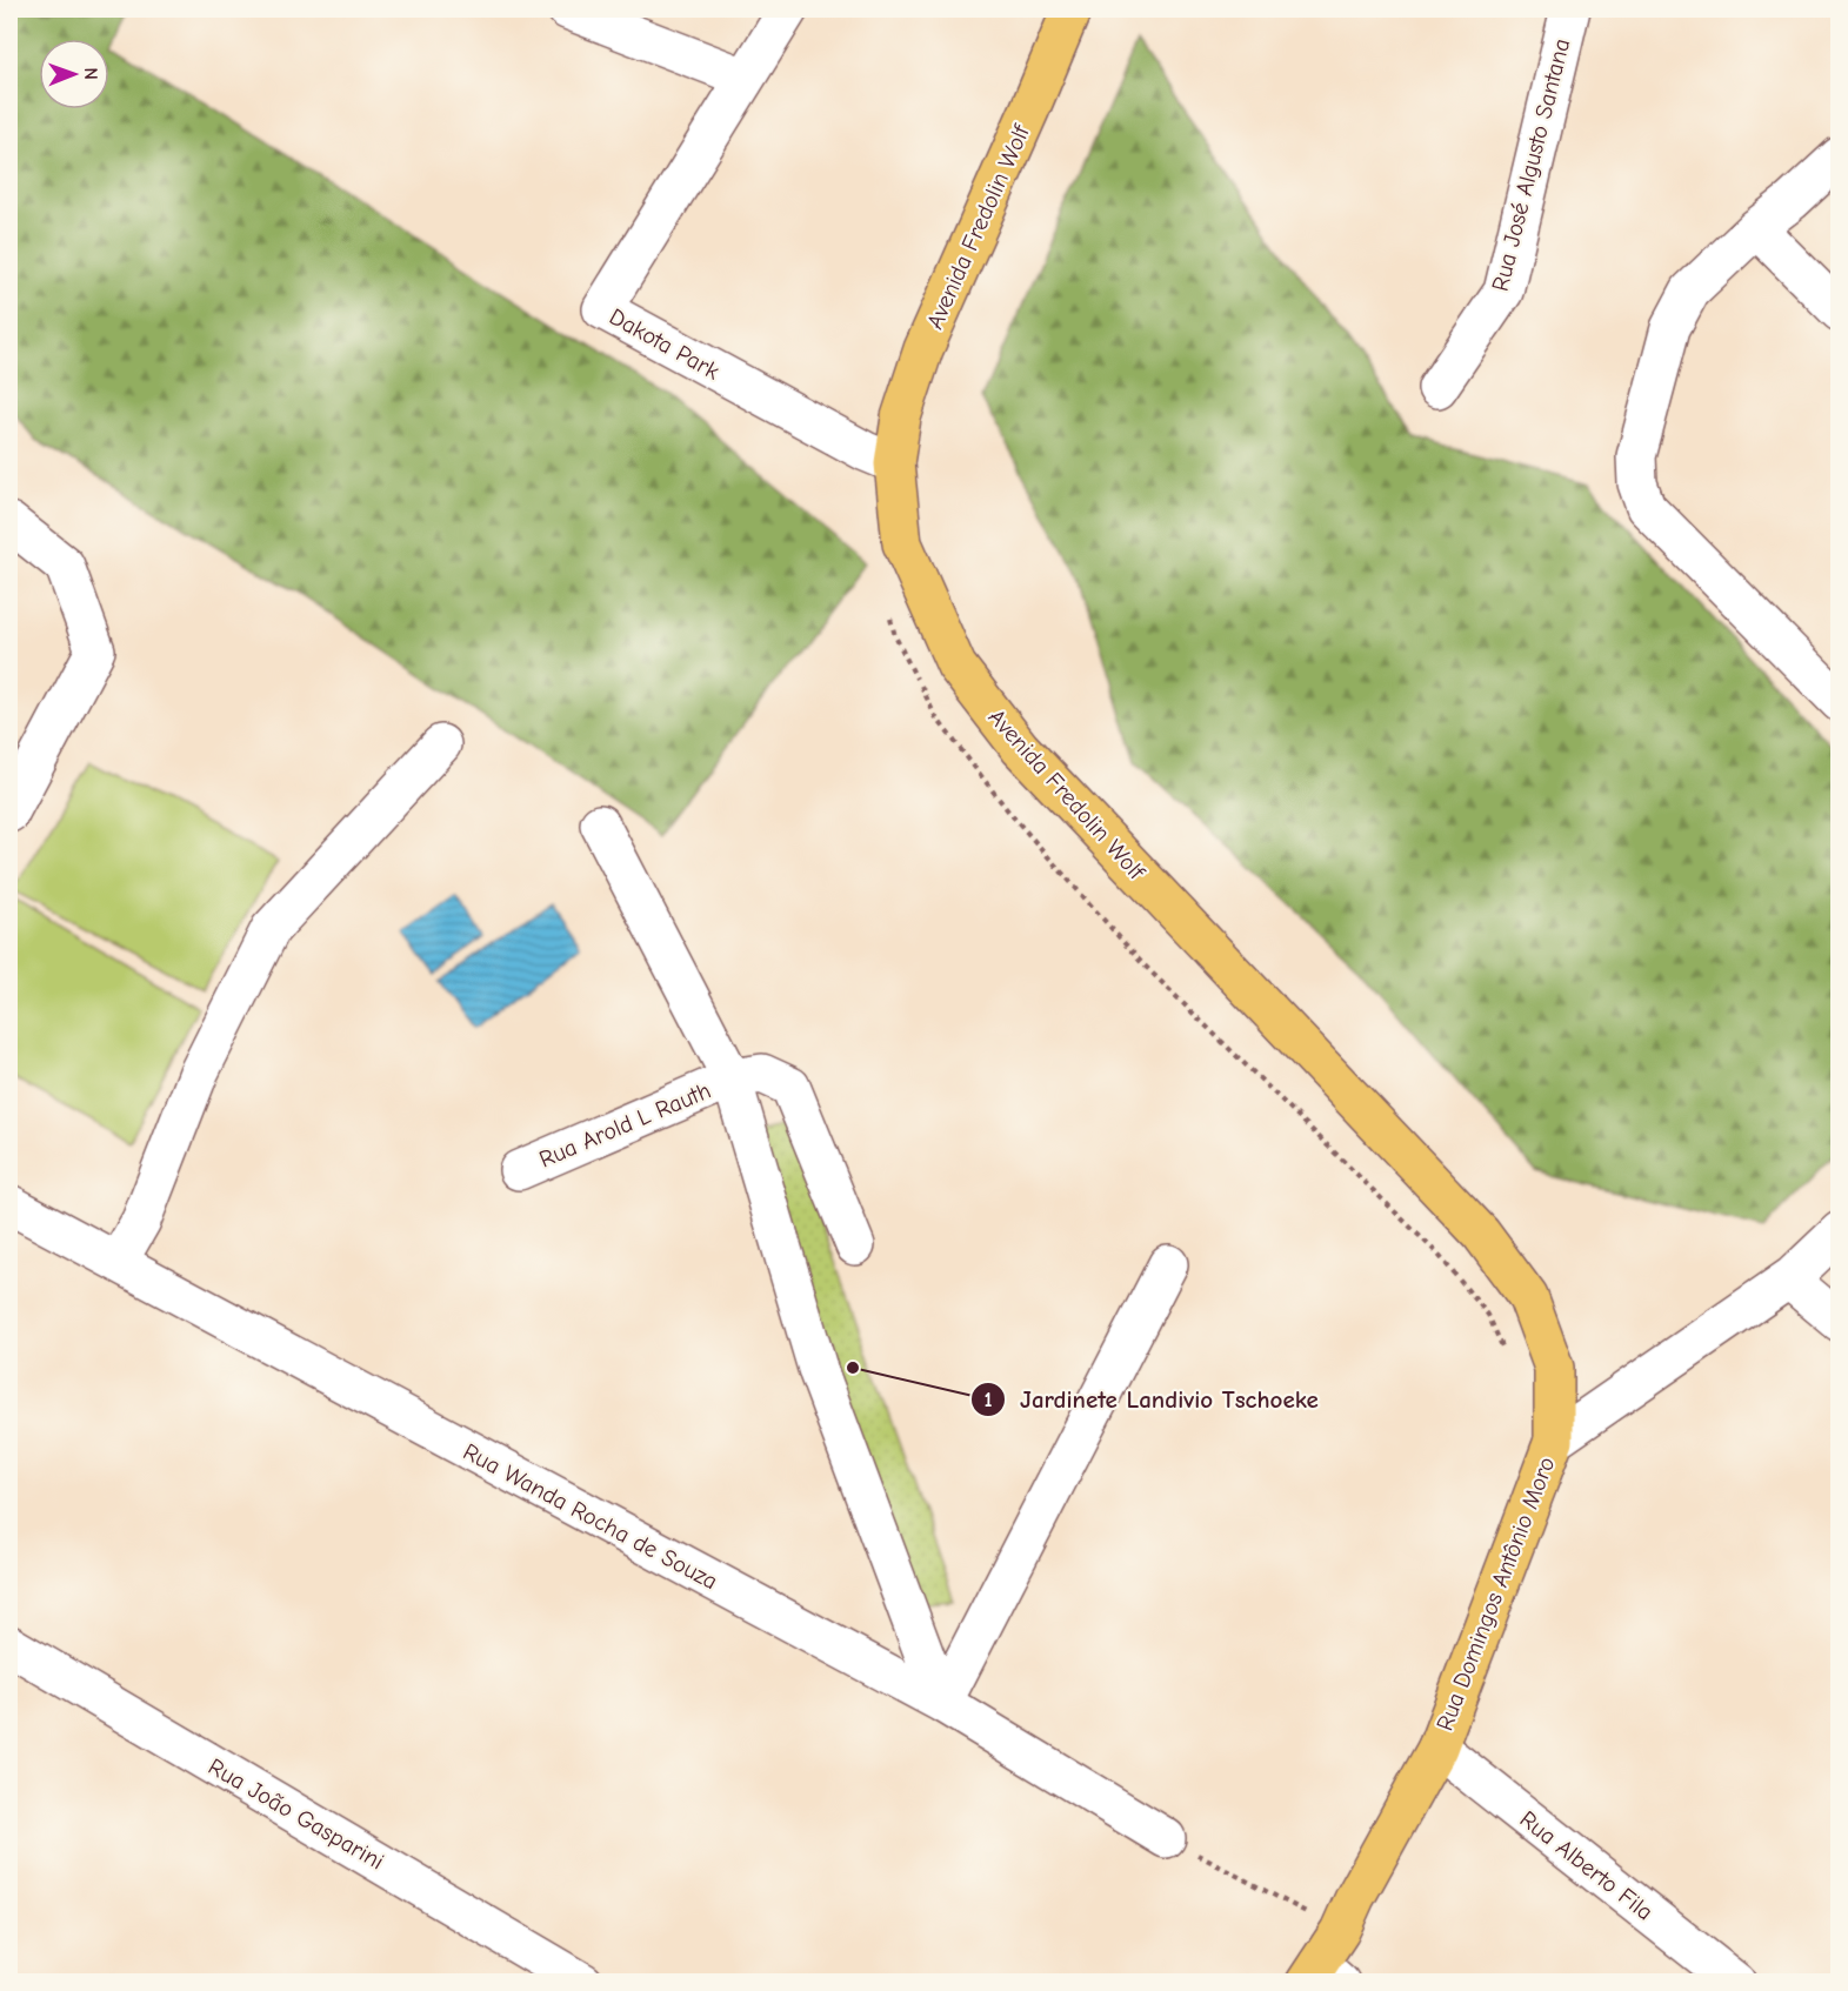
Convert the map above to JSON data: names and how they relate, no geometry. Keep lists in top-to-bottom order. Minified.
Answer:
{"streets":{"main road":["Avenida Fredolin Wolf","Rua Domingos Antônio Moro"],"street":["Rua José Algusto Santana","Dakota Park","Rua Arold L Rauth","Rua Wanda Rocha de Souza","Rua João Gasparini","Rua Alberto Fila"]},"crossings":[["Avenida Fredolin Wolf","Dakota Park"],["Avenida Fredolin Wolf","Rua Domingos Antônio Moro"],["Rua Domingos Antônio Moro","Rua Alberto Fila"]],"places":["Jardinete Landivio Tschoeke"],"north":"right"}
